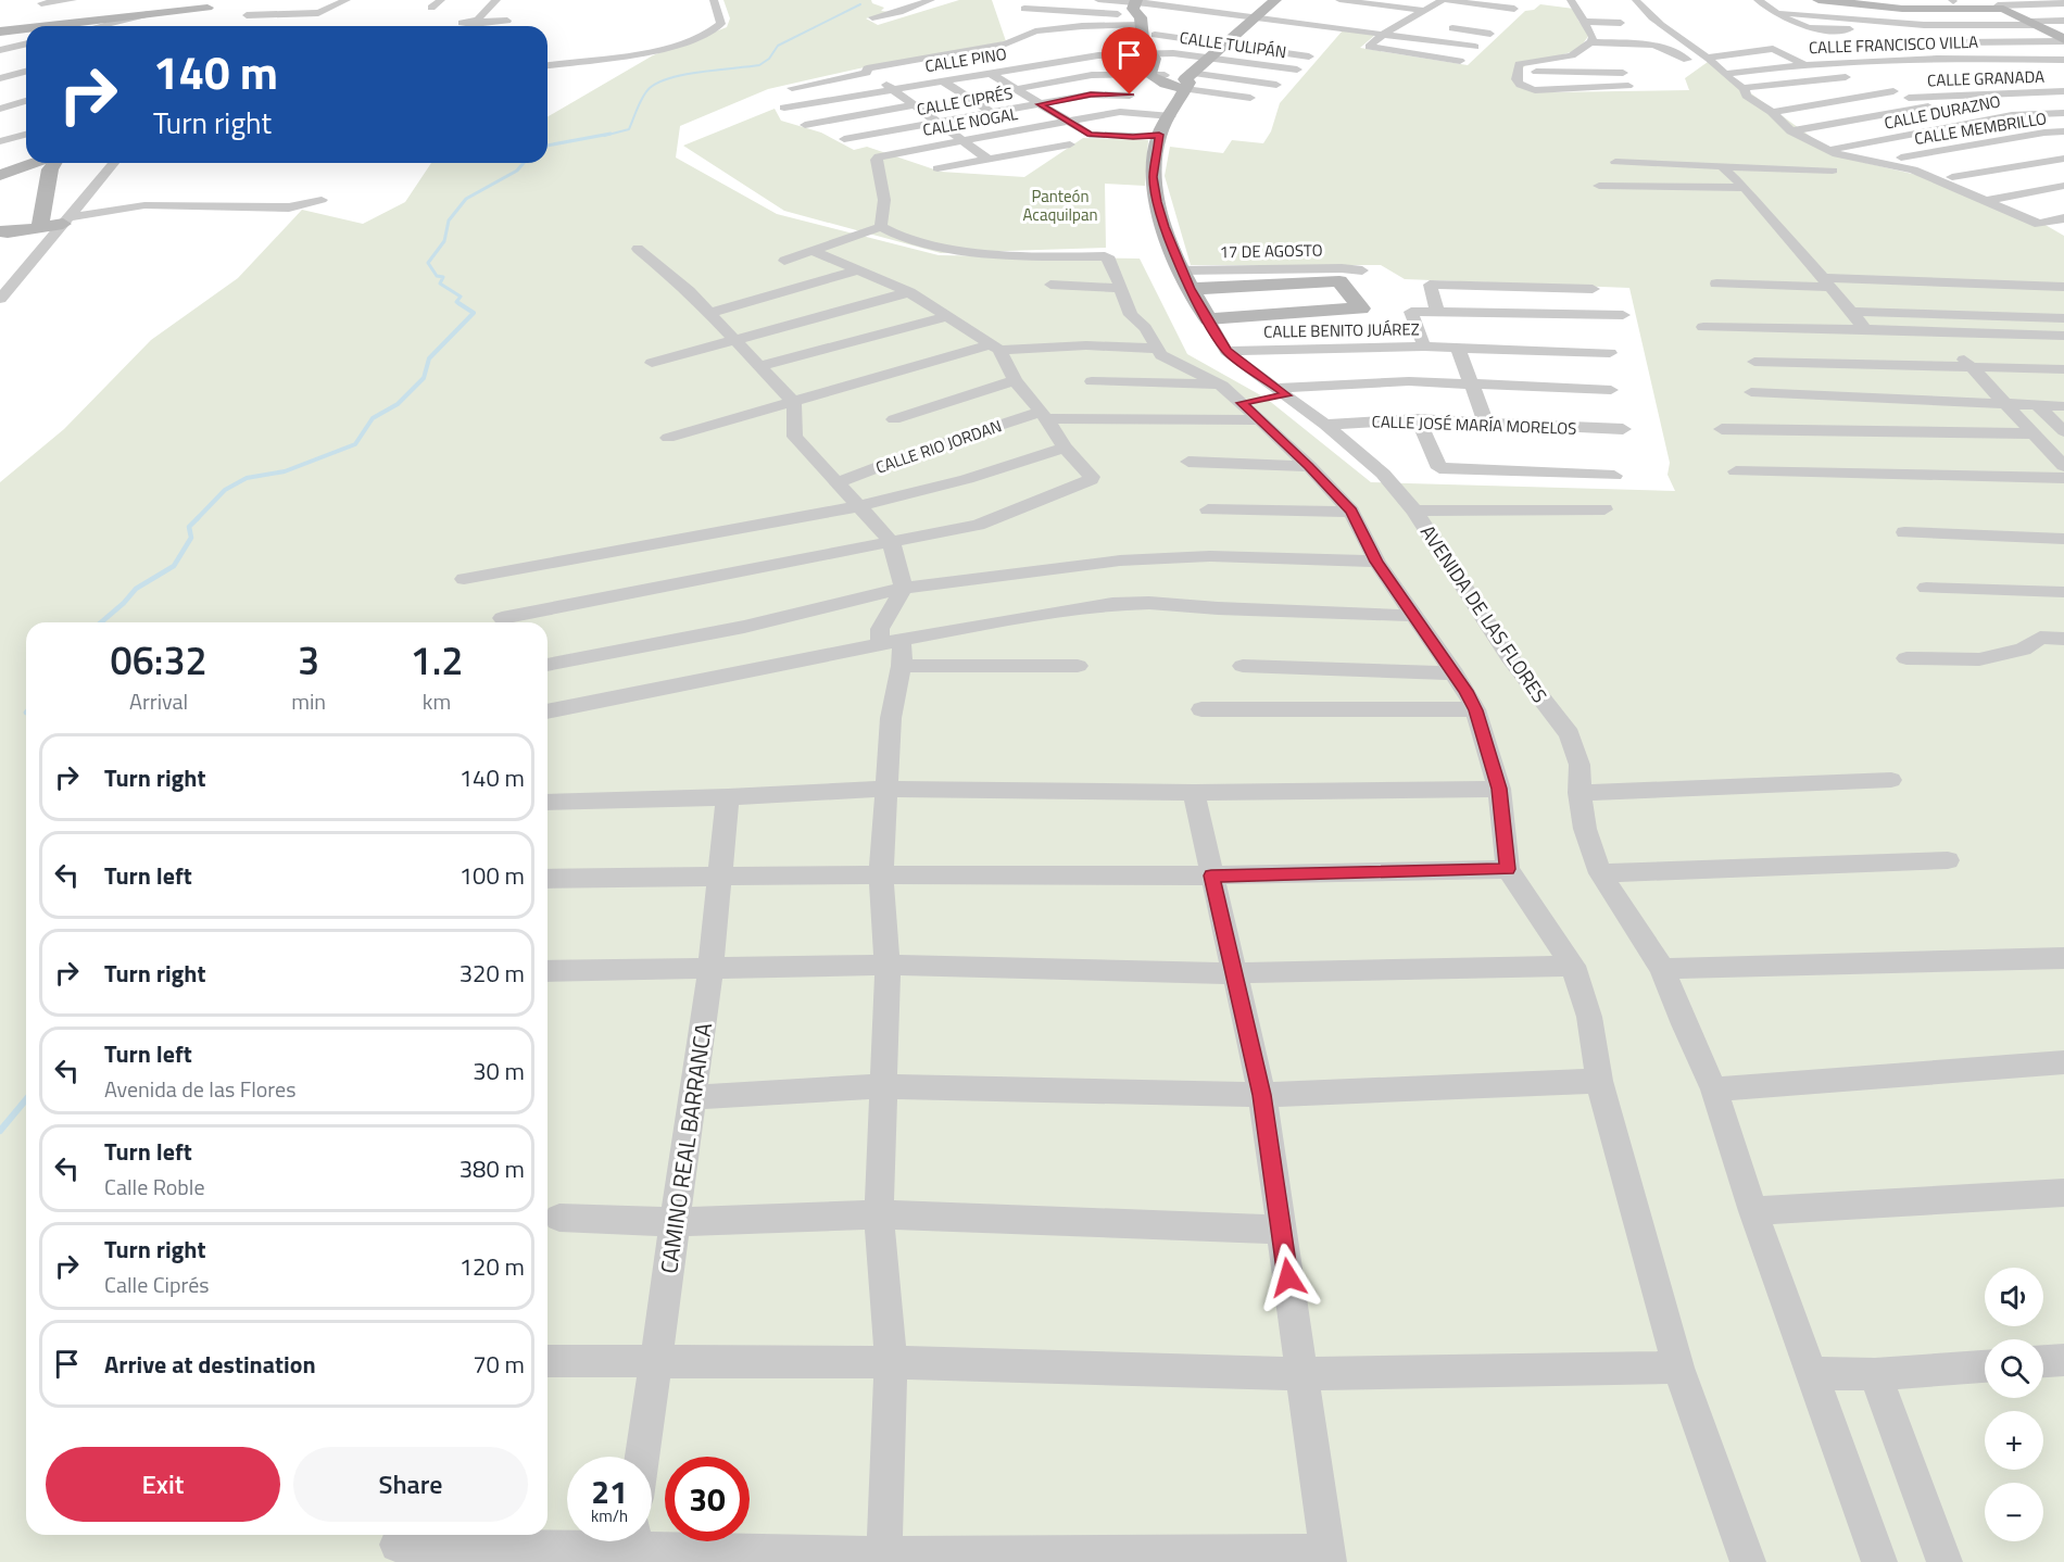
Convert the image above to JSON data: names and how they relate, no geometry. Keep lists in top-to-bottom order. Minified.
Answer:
{"streets":{"main road":["AVENIDA DE LAS FLORES"],"street":["CALLE TULIPÁN","CALLE FRANCISCO VILLA","CALLE PINO","CALLE GRANADA","CALLE CIPRÉS","CALLE DURAZNO","CALLE NOGAL","CALLE MEMBRILLO","17 DE AGOSTO","CALLE BENITO JUÁREZ","CALLE JOSÉ MARÍA MORELOS","CALLE RIO JORDAN","CAMINO REAL BARRANCA"]},"crossings":[["CALLE TULIPÁN","CALLE PINO"],["CALLE TULIPÁN","AVENIDA DE LAS FLORES"],["CALLE NOGAL","AVENIDA DE LAS FLORES"],["17 DE AGOSTO","AVENIDA DE LAS FLORES"],["CALLE BENITO JUÁREZ","AVENIDA DE LAS FLORES"],["CALLE JOSÉ MARÍA MORELOS","AVENIDA DE LAS FLORES"]],"parks":["Panteón Acaquilpan"],"page":{"turn":["140 m","Turn right"],"eta":["06:32","Arrival","3","min","1.2","km"],"list":[{"name":"Turn right","value":"140 m"},{"name":"Turn left","value":"100 m"},{"name":"Turn right","value":"320 m"},{"name":"Turn left","note":"Avenida de las Flores","value":"30 m"},{"name":"Turn left","note":"Calle Roble","value":"380 m"},{"name":"Turn right","note":"Calle Ciprés","value":"120 m"},{"name":"Arrive at destination","value":"70 m"}],"map_buttons":["+","−"],"buttons":["Exit","Share"],"speed":"21 km/h","limit":"30"}}
